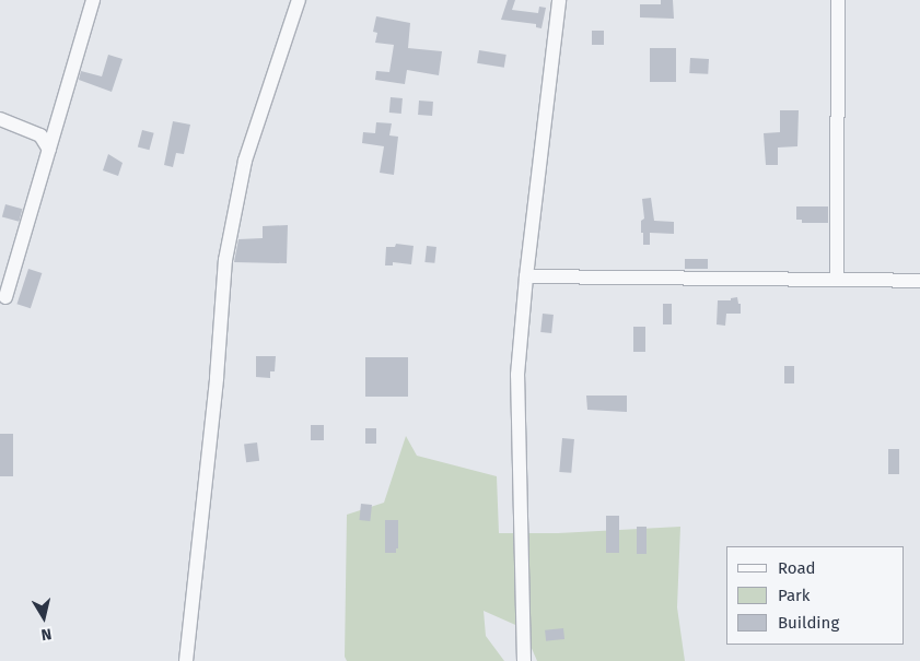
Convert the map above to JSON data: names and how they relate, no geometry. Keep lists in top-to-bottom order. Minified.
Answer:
{"legend":["Road","Park","Building"],"north":"bottom"}
